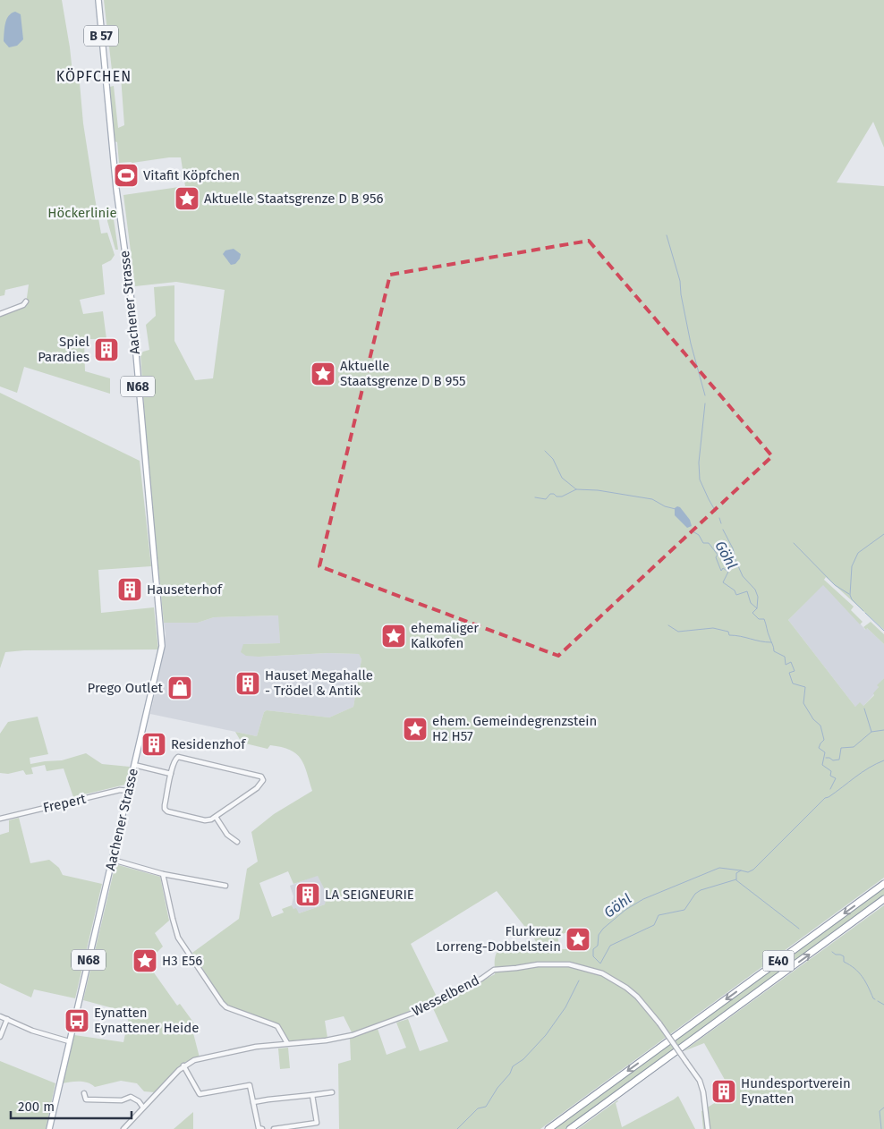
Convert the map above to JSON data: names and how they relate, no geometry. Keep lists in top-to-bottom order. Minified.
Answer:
{"streets":{"highway":["E40"],"main road":["B 57","Aachener Strasse","N68"],"street":["Frepert","Wesselbend"]},"crossings":[["B 57","Aachener Strasse"],["Aachener Strasse","Frepert"]],"districts":["KÖPFCHEN"],"water":["Göhl"],"parks":["Höckerlinie"],"places":{"sports":["Vitafit Köpfchen"],"place":["Aktuelle Staatsgrenze D B 956","Aktuelle Staatsgrenze D B 955","ehemaliger Kalkofen","ehem. Gemeindegrenzstein H2 H57","Flurkreuz Lorreng-Dobbelstein","H3 E56"],"building":["Spiel Paradies","Hauseterhof","Hauset Megahalle - Trödel & Antik","Residenzhof","LA SEIGNEURIE","Hundesportverein Eynatten"],"shop":["Prego Outlet"],"bus stop":["Eynatten Eynattener Heide"]},"scale_bar":"200 m"}
